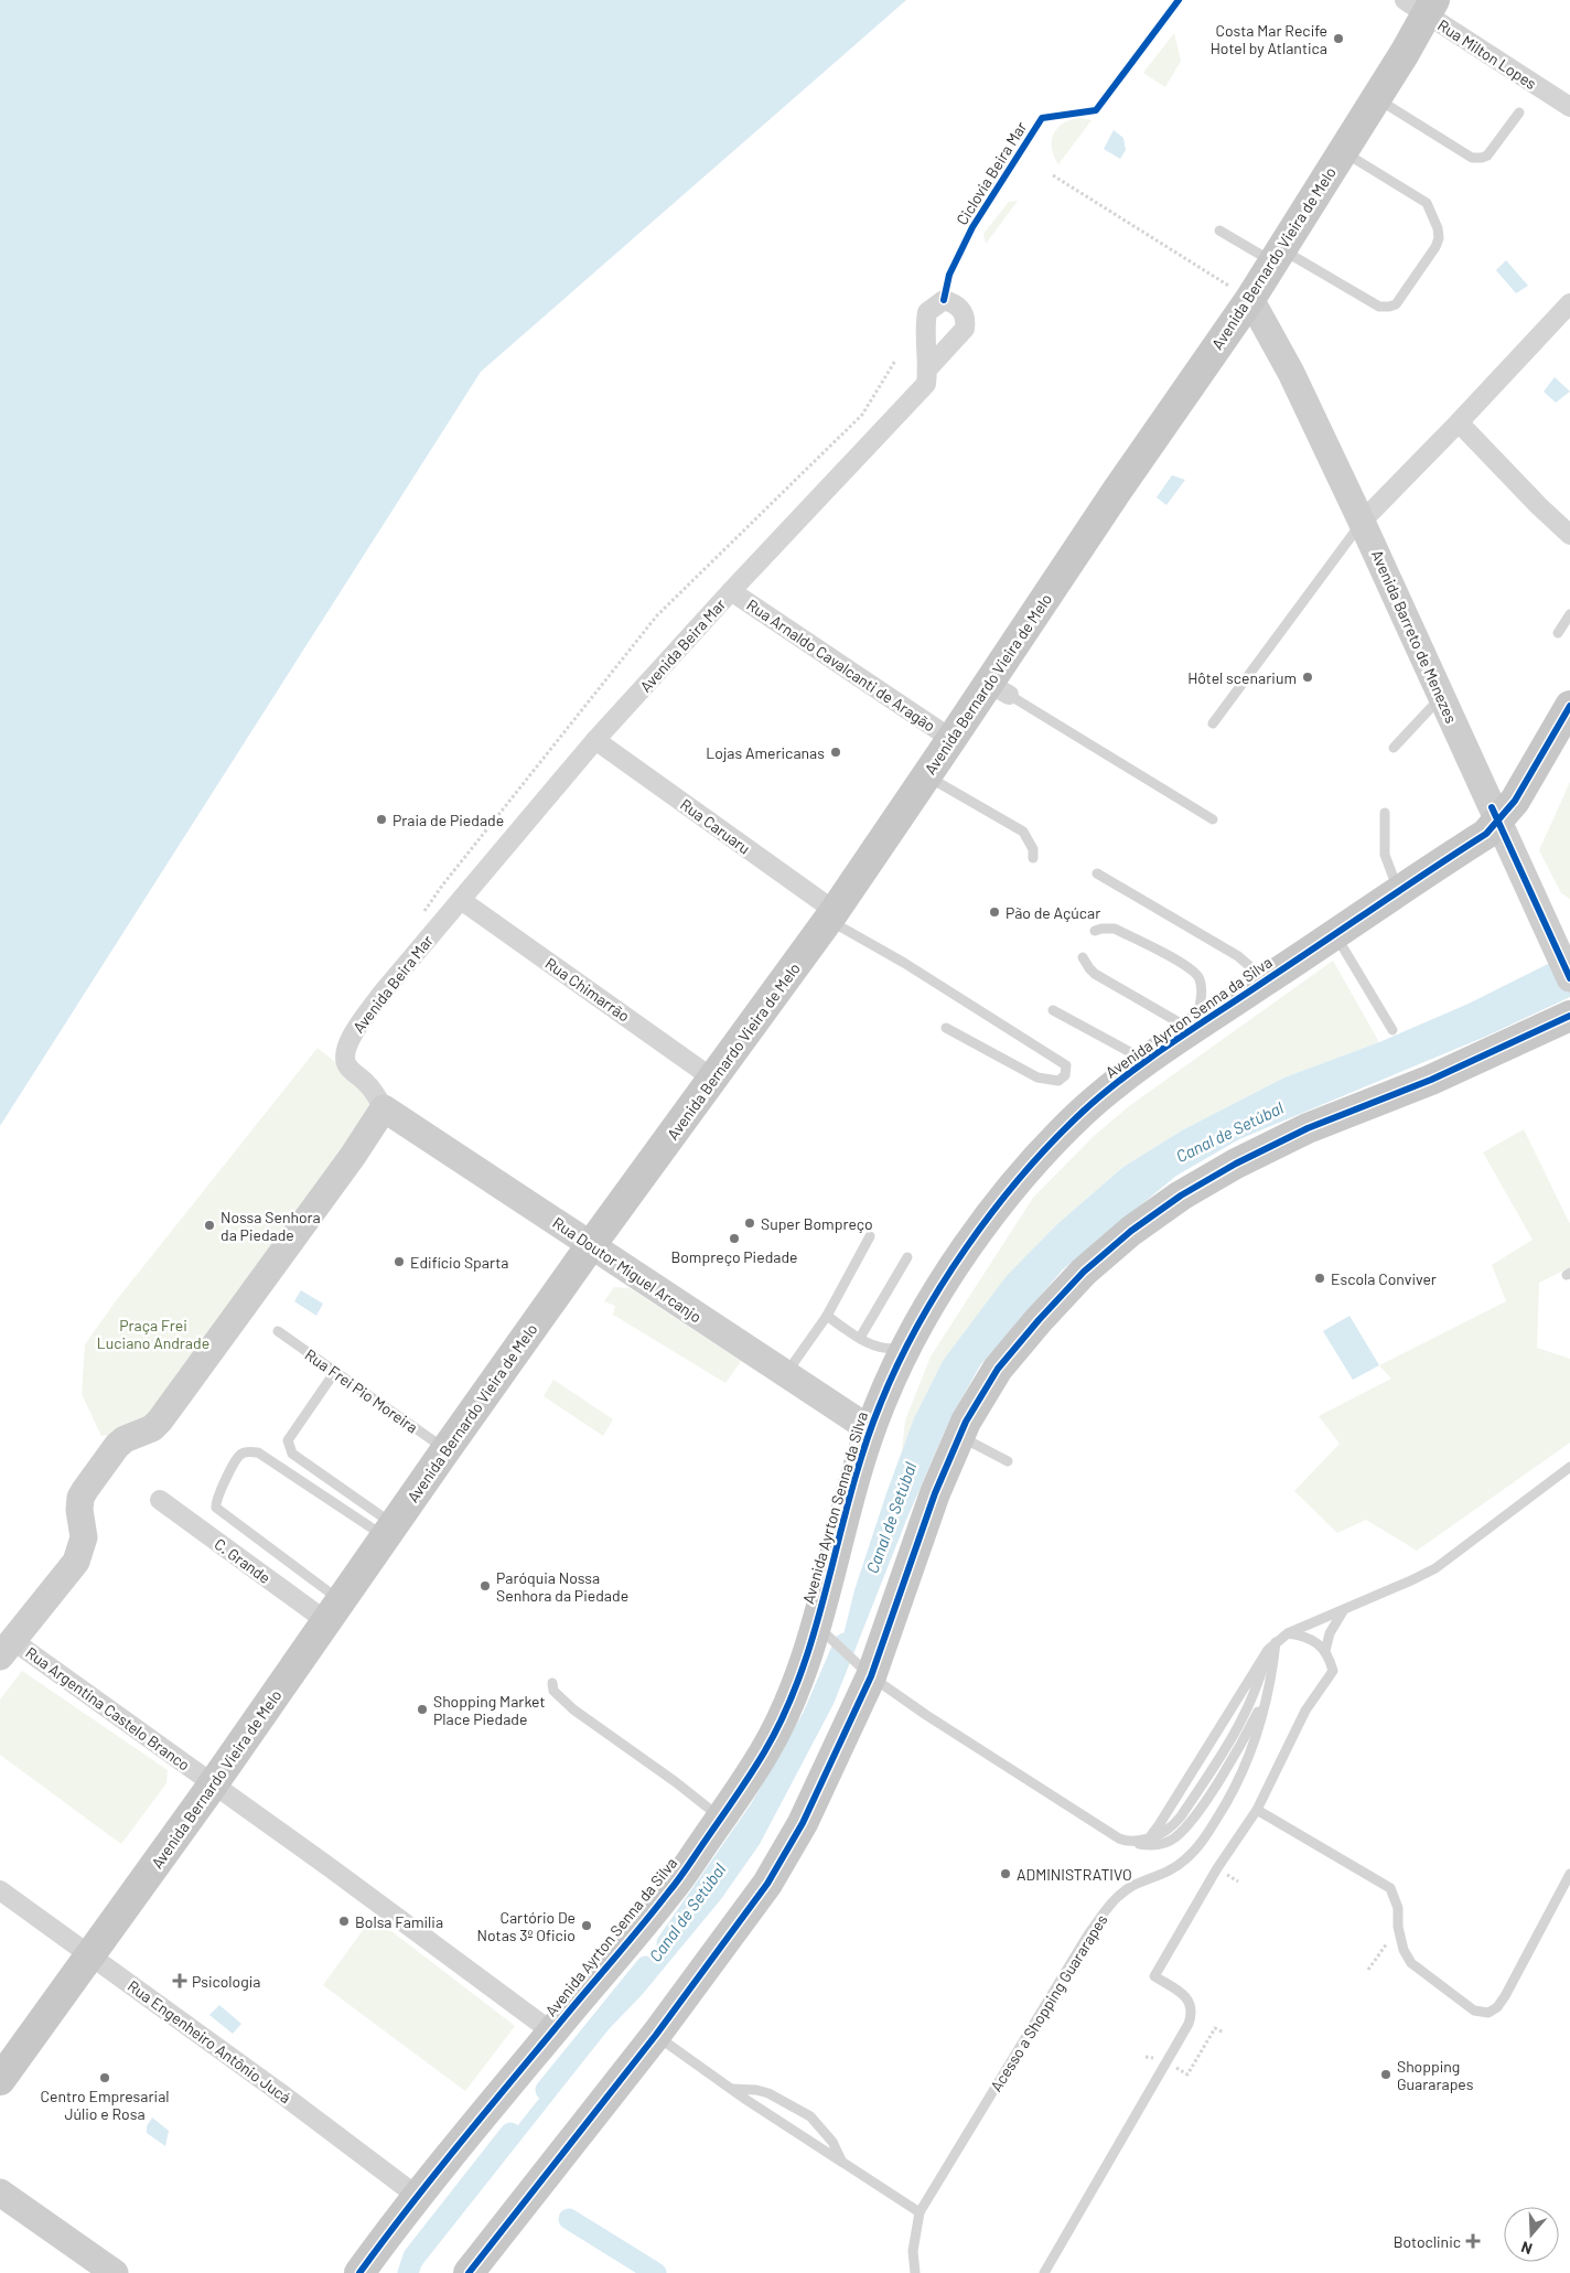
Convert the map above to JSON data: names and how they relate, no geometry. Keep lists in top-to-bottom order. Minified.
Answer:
{"streets":{"main road":["Avenida Bernardo Vieira de Melo","Avenida Barreto de Menezes","Avenida Ayrton Senna da Silva","Rua Doutor Miguel Arcanjo"],"street":["Rua Milton Lopes","Avenida Beira Mar","Rua Arnaldo Cavalcanti de Aragão","Rua Caruaru","Rua Chimarrão","C. Grande","Rua Argentina Castelo Branco","Rua Engenheiro Antônio Jucá"],"lane":["Rua Frei Pio Moreira","Acesso a Shopping Guararapes"],"cycle path":["Ciclovia Beira Mar"]},"crossings":[["Rua Milton Lopes","Avenida Bernardo Vieira de Melo"],["Avenida Bernardo Vieira de Melo","Avenida Barreto de Menezes"],["Avenida Bernardo Vieira de Melo","Rua Arnaldo Cavalcanti de Aragão"],["Avenida Bernardo Vieira de Melo","Rua Caruaru"],["Avenida Bernardo Vieira de Melo","Rua Chimarrão"],["Avenida Bernardo Vieira de Melo","Rua Doutor Miguel Arcanjo"],["Avenida Bernardo Vieira de Melo","Rua Frei Pio Moreira"],["Avenida Bernardo Vieira de Melo","C. Grande"],["Avenida Bernardo Vieira de Melo","Rua Argentina Castelo Branco"],["Avenida Bernardo Vieira de Melo","Rua Engenheiro Antônio Jucá"],["Avenida Barreto de Menezes","Avenida Ayrton Senna da Silva"],["Avenida Beira Mar","Rua Arnaldo Cavalcanti de Aragão"],["Avenida Beira Mar","Rua Caruaru"],["Avenida Beira Mar","Rua Chimarrão"],["Avenida Beira Mar","Rua Doutor Miguel Arcanjo"],["Avenida Ayrton Senna da Silva","Rua Doutor Miguel Arcanjo"],["Avenida Ayrton Senna da Silva","Rua Argentina Castelo Branco"],["Avenida Ayrton Senna da Silva","Rua Engenheiro Antônio Jucá"]],"water":["Canal de Setúbal"],"parks":["Praça Frei Luciano Andrade"],"places":{"other":["Costa Mar Recife Hotel by Atlantica","Hôtel scenarium","Lojas Americanas","Praia de Piedade","Pão de Açúcar","Super Bompreço","Nossa Senhora da Piedade","Bompreço Piedade","Edifício Sparta","Escola Conviver","Paróquia Nossa Senhora da Piedade","Shopping Market Place Piedade","ADMINISTRATIVO","Bolsa Familia","Cartório De Notas 3º Oficio","Shopping Guararapes","Centro Empresarial Júlio e Rosa"],"health":["Psicologia","Botoclinic"]},"north":"bottom"}
